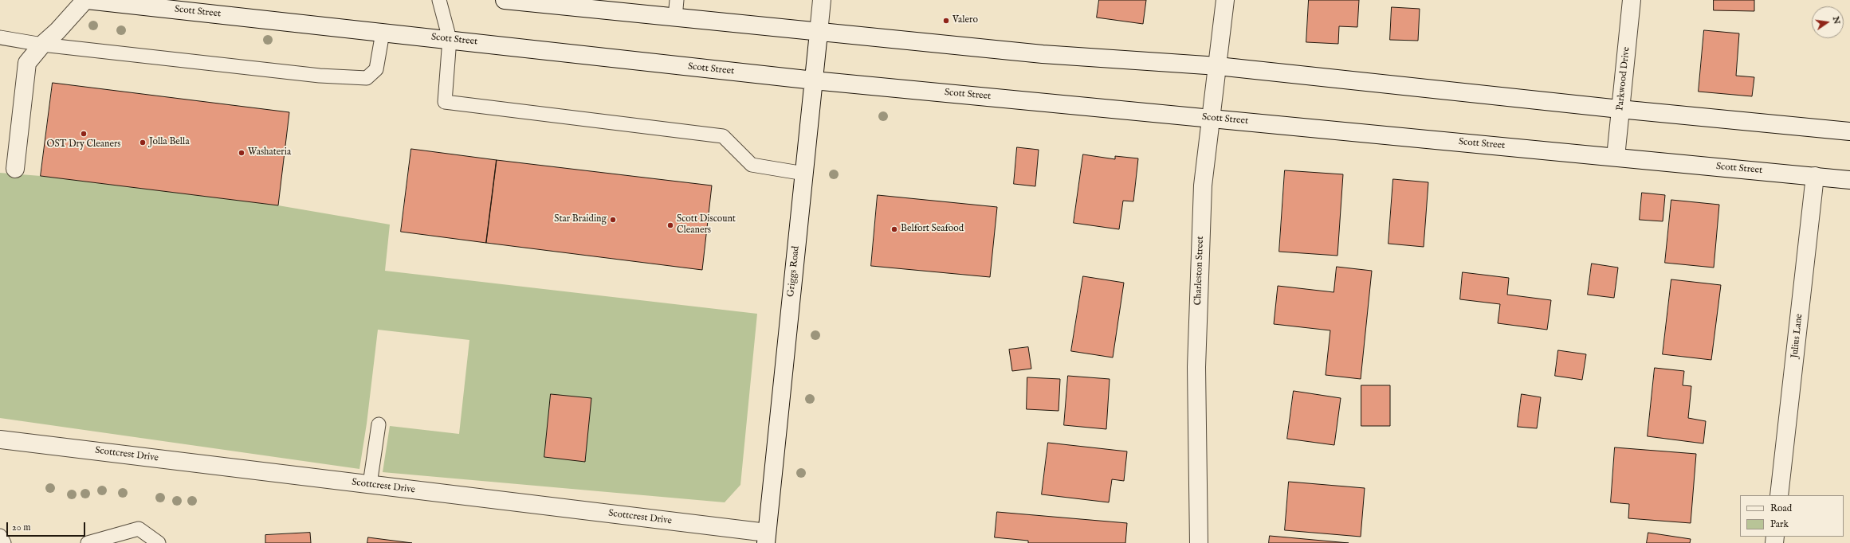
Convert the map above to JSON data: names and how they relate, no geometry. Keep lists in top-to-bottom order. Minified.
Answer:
{"streets":{"main road":["Scott Street","Parkwood Drive","Charleston Street","Griggs Road","Julius Lane","Scottcrest Drive"]},"crossings":[["Scott Street","Parkwood Drive"],["Scott Street","Charleston Street"],["Scott Street","Griggs Road"],["Scott Street","Julius Lane"],["Griggs Road","Scottcrest Drive"]],"places":["Valero","OST Dry Cleaners","Jolla Bella","Washateria","Star Braiding","Scott Discount Cleaners","Belfort Seafood"],"legend":["Road","Park"],"scale_bar":"20 m","north":"right"}
